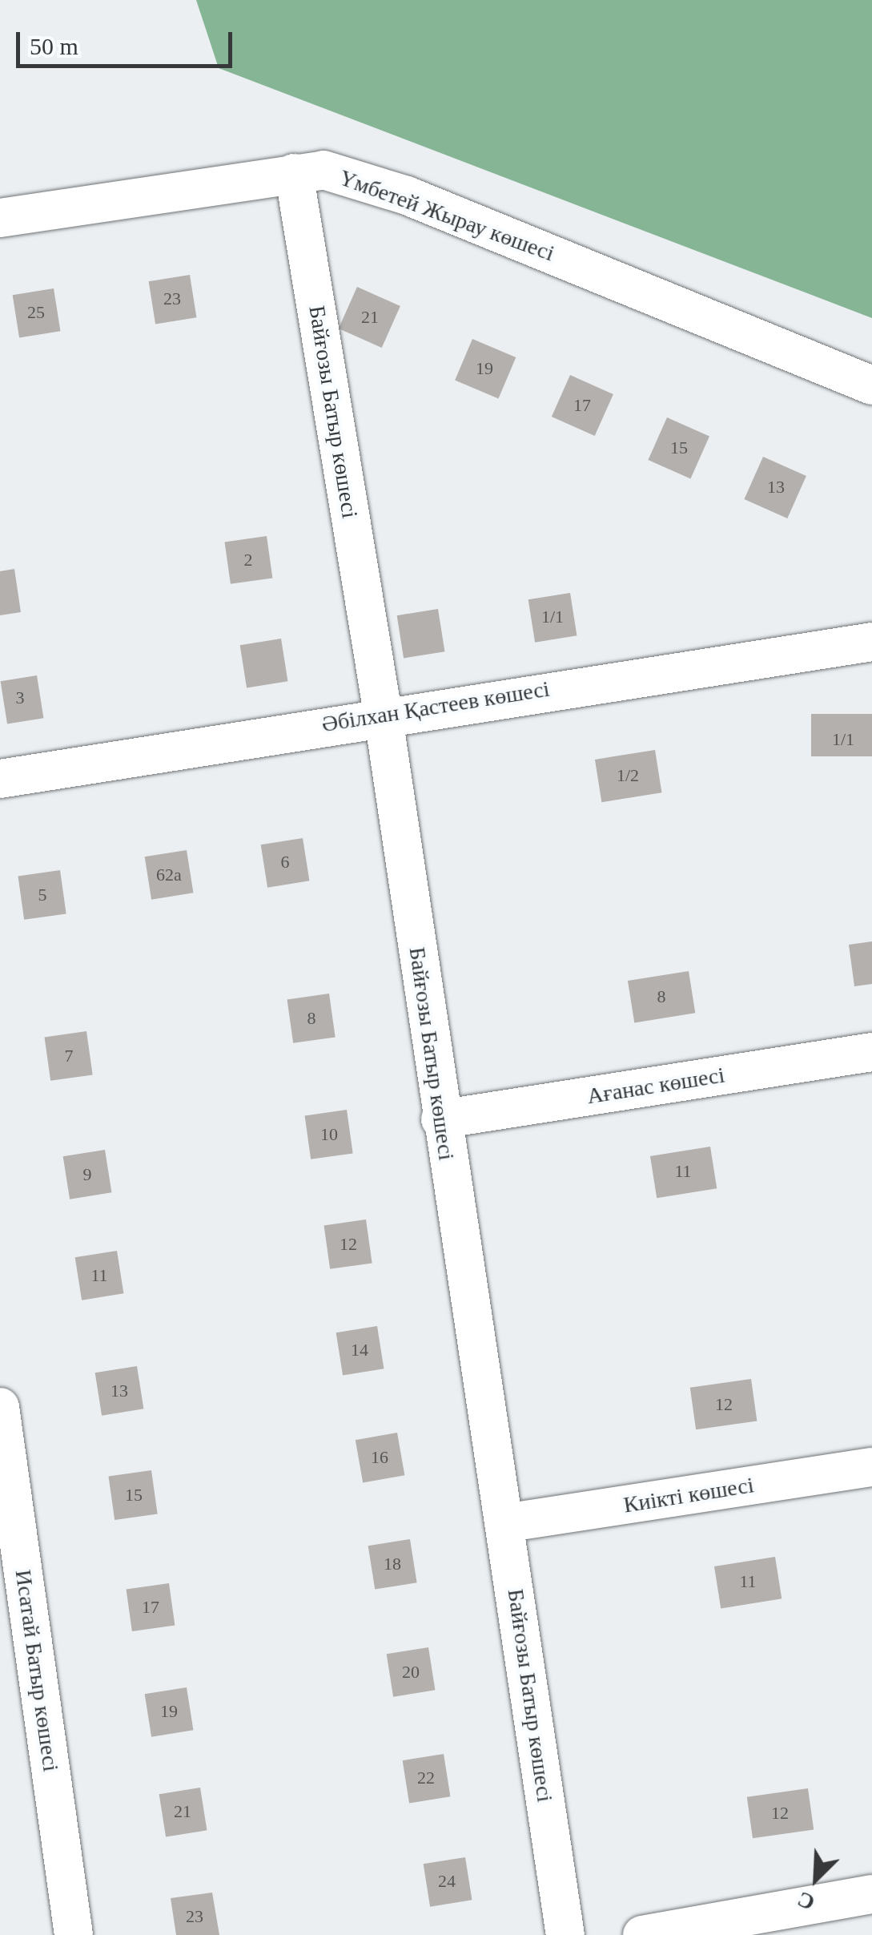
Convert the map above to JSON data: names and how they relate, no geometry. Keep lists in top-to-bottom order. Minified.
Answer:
{"streets":{"street":["Үмбетей Жырау көшесі","Байғозы Батыр көшесі","Әбілхан Қастеев көшесі","Ағанас көшесі","Киікті көшесі","Исатай Батыр көшесі"]},"crossings":[["Үмбетей Жырау көшесі","Байғозы Батыр көшесі"],["Байғозы Батыр көшесі","Әбілхан Қастеев көшесі"],["Байғозы Батыр көшесі","Ағанас көшесі"],["Байғозы Батыр көшесі","Киікті көшесі"]],"house_numbers":["23","25","21","19","17","15","13","2","1/1","3","1/1","1/2","6","62а","5","8","8","7","10","11","9","12","11","14","13","12","16","15","18","11","17","20","19","22","21","12","24","23"],"scale_bar":"50 m","north":"bottom left"}
